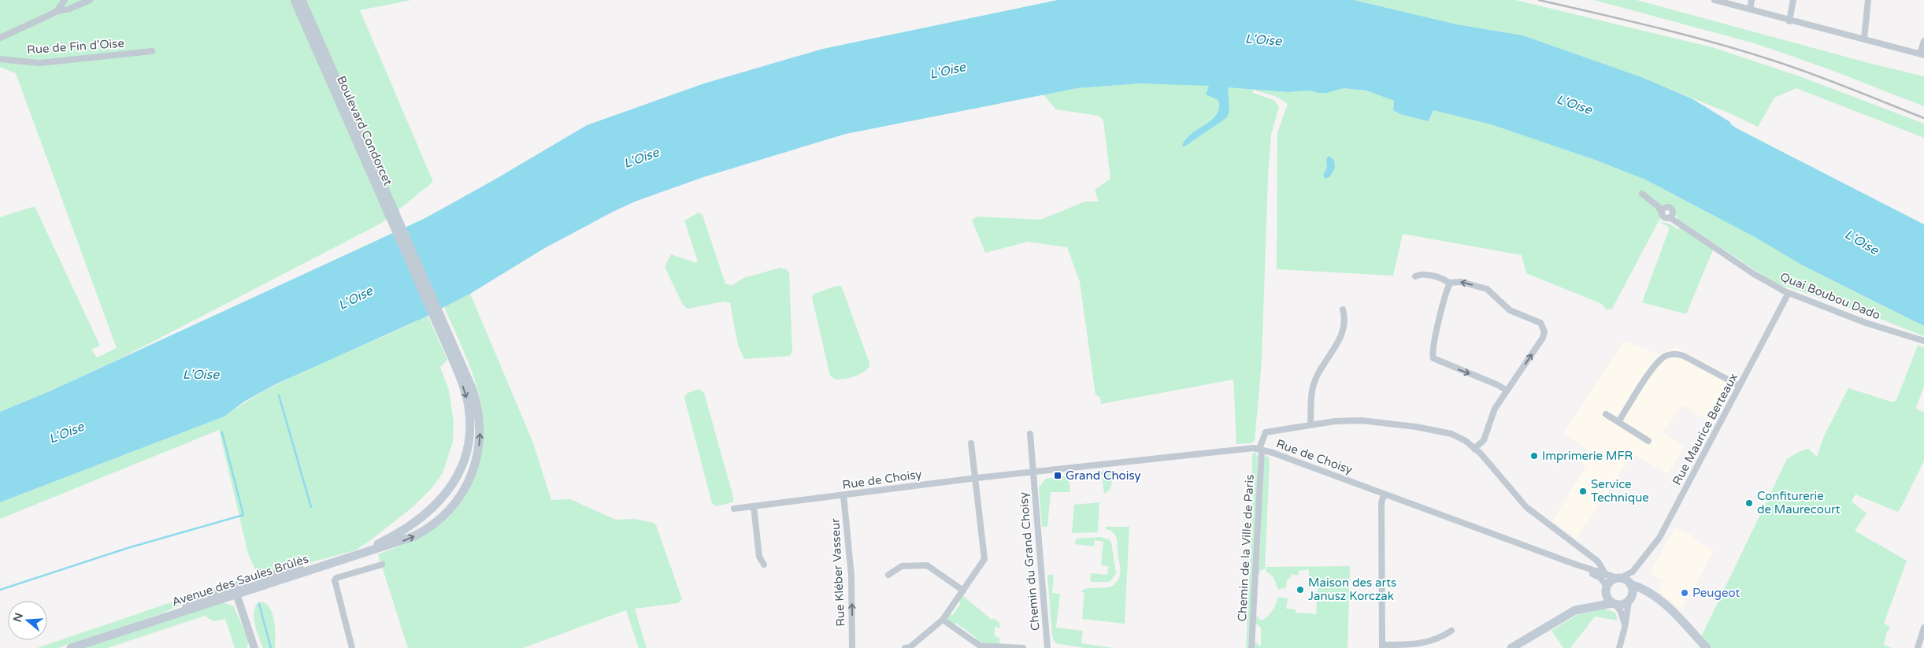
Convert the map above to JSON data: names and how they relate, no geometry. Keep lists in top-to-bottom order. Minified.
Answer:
{"streets":{"main road":["Boulevard Condorcet","Avenue des Saules Brûlés"],"street":["Rue de Fin d'Oise","Quai Boubou Dado","Rue Maurice Berteaux","Rue de Choisy","Chemin de la Ville de Paris","Chemin du Grand Choisy","Rue Kléber Vasseur"]},"crossings":[["Quai Boubou Dado","Rue Maurice Berteaux"],["Rue Maurice Berteaux","Rue de Choisy"],["Rue de Choisy","Chemin de la Ville de Paris"],["Rue de Choisy","Chemin du Grand Choisy"],["Rue de Choisy","Rue Kléber Vasseur"]],"one_way":["Rue Kléber Vasseur"],"water":["L'Oise","L’Oise"],"places":{"other":["Imprimerie MFR","Service Technique","Confiturerie de Maurecourt","Maison des arts Janusz Korczak","Peugeot"],"transit":["Grand Choisy"]},"north":"left"}
